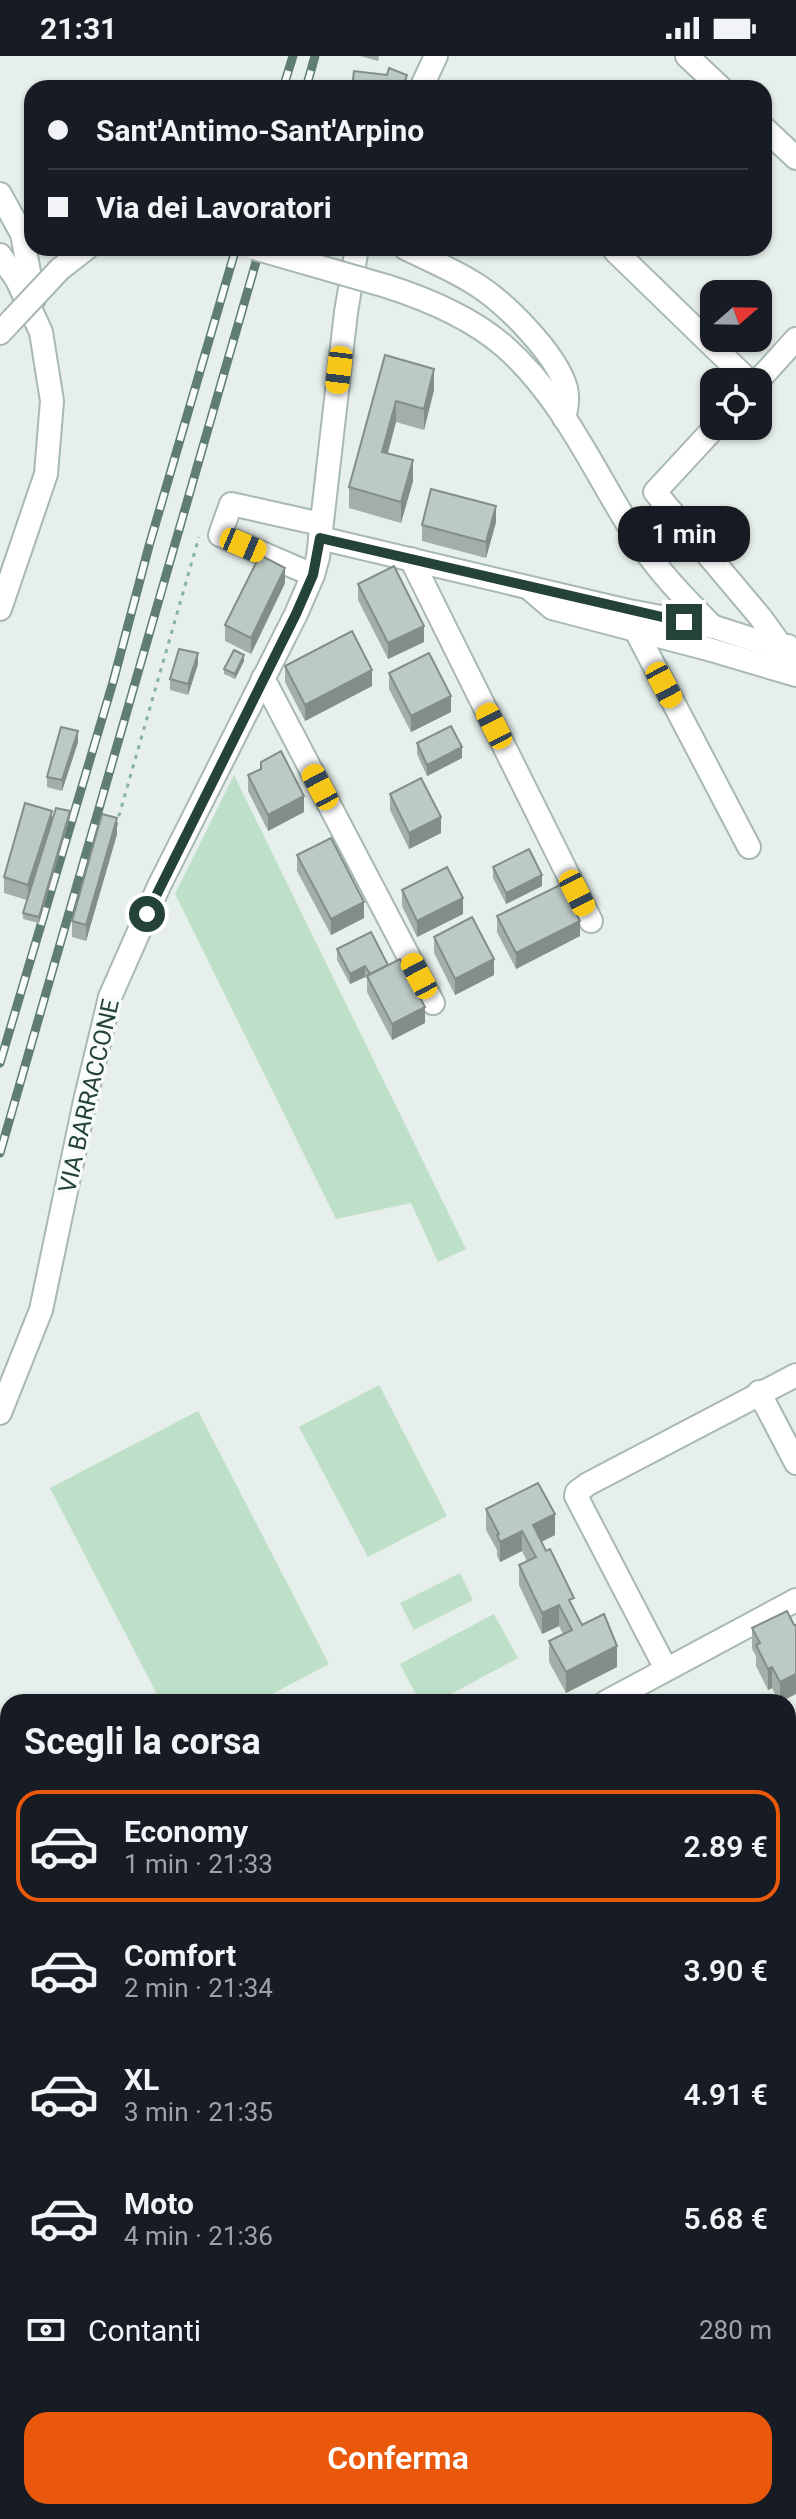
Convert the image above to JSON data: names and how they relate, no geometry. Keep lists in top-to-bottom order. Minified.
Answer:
{"streets":{"street":["VIA BARRACCONE"]},"north":"right","page":{"status":"21:31","banner":["Sant'Antimo-Sant'Arpino","Via dei Lavoratori"],"bubble":"1 min","heading":"Scegli la corsa","list":[{"name":"Economy","note":"1 min · 21:33","value":"2.89 €"},{"name":"Comfort","note":"2 min · 21:34","value":"3.90 €"},{"name":"XL","note":"3 min · 21:35","value":"4.91 €"},{"name":"Moto","note":"4 min · 21:36","value":"5.68 €"}],"pay":["Contanti","280 m"],"buttons":"Conferma"}}
